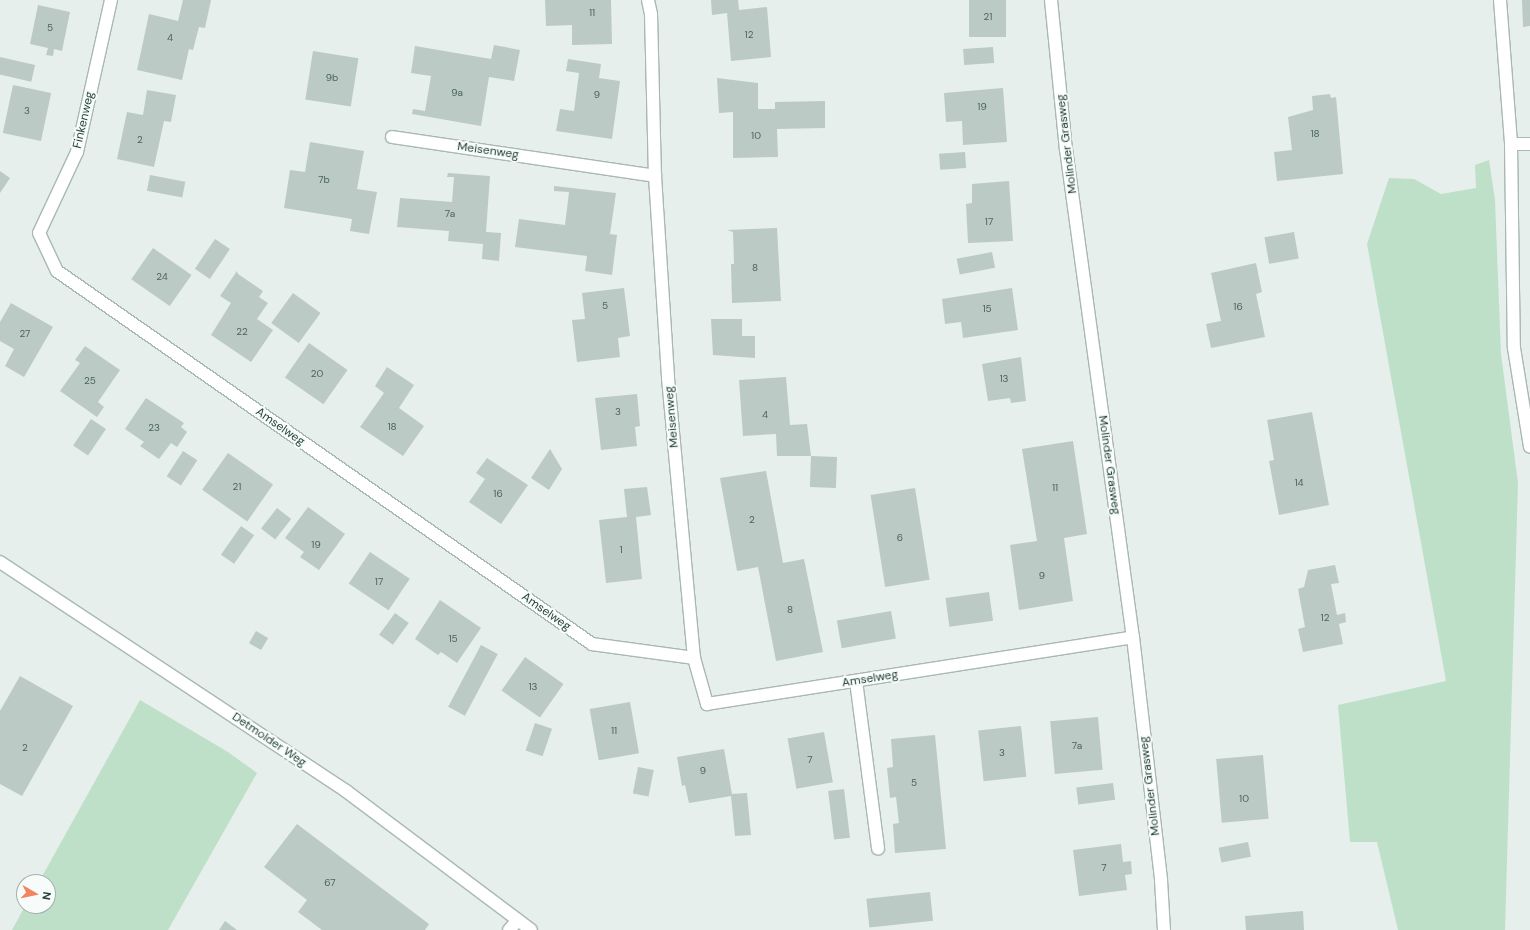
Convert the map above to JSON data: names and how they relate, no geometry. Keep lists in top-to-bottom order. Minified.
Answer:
{"streets":{"street":["Finkenweg","Molinder Grasweg","Meisenweg","Amselweg","Detmolder Weg"]},"crossings":[["Finkenweg","Amselweg"],["Molinder Grasweg","Amselweg"],["Meisenweg","Amselweg"]],"house_numbers":["11","21","5","12","4","9b","9a","9","19","3","18","10","2","7b","7a","17","8","24","5","16","15","22","27","20","13","25","3","4","18","23","14","21","11","16","2","6","19","1","9","17","8","12","15","13","11","7a","2","3","7","9","5","10","7","67"],"north":"right"}
